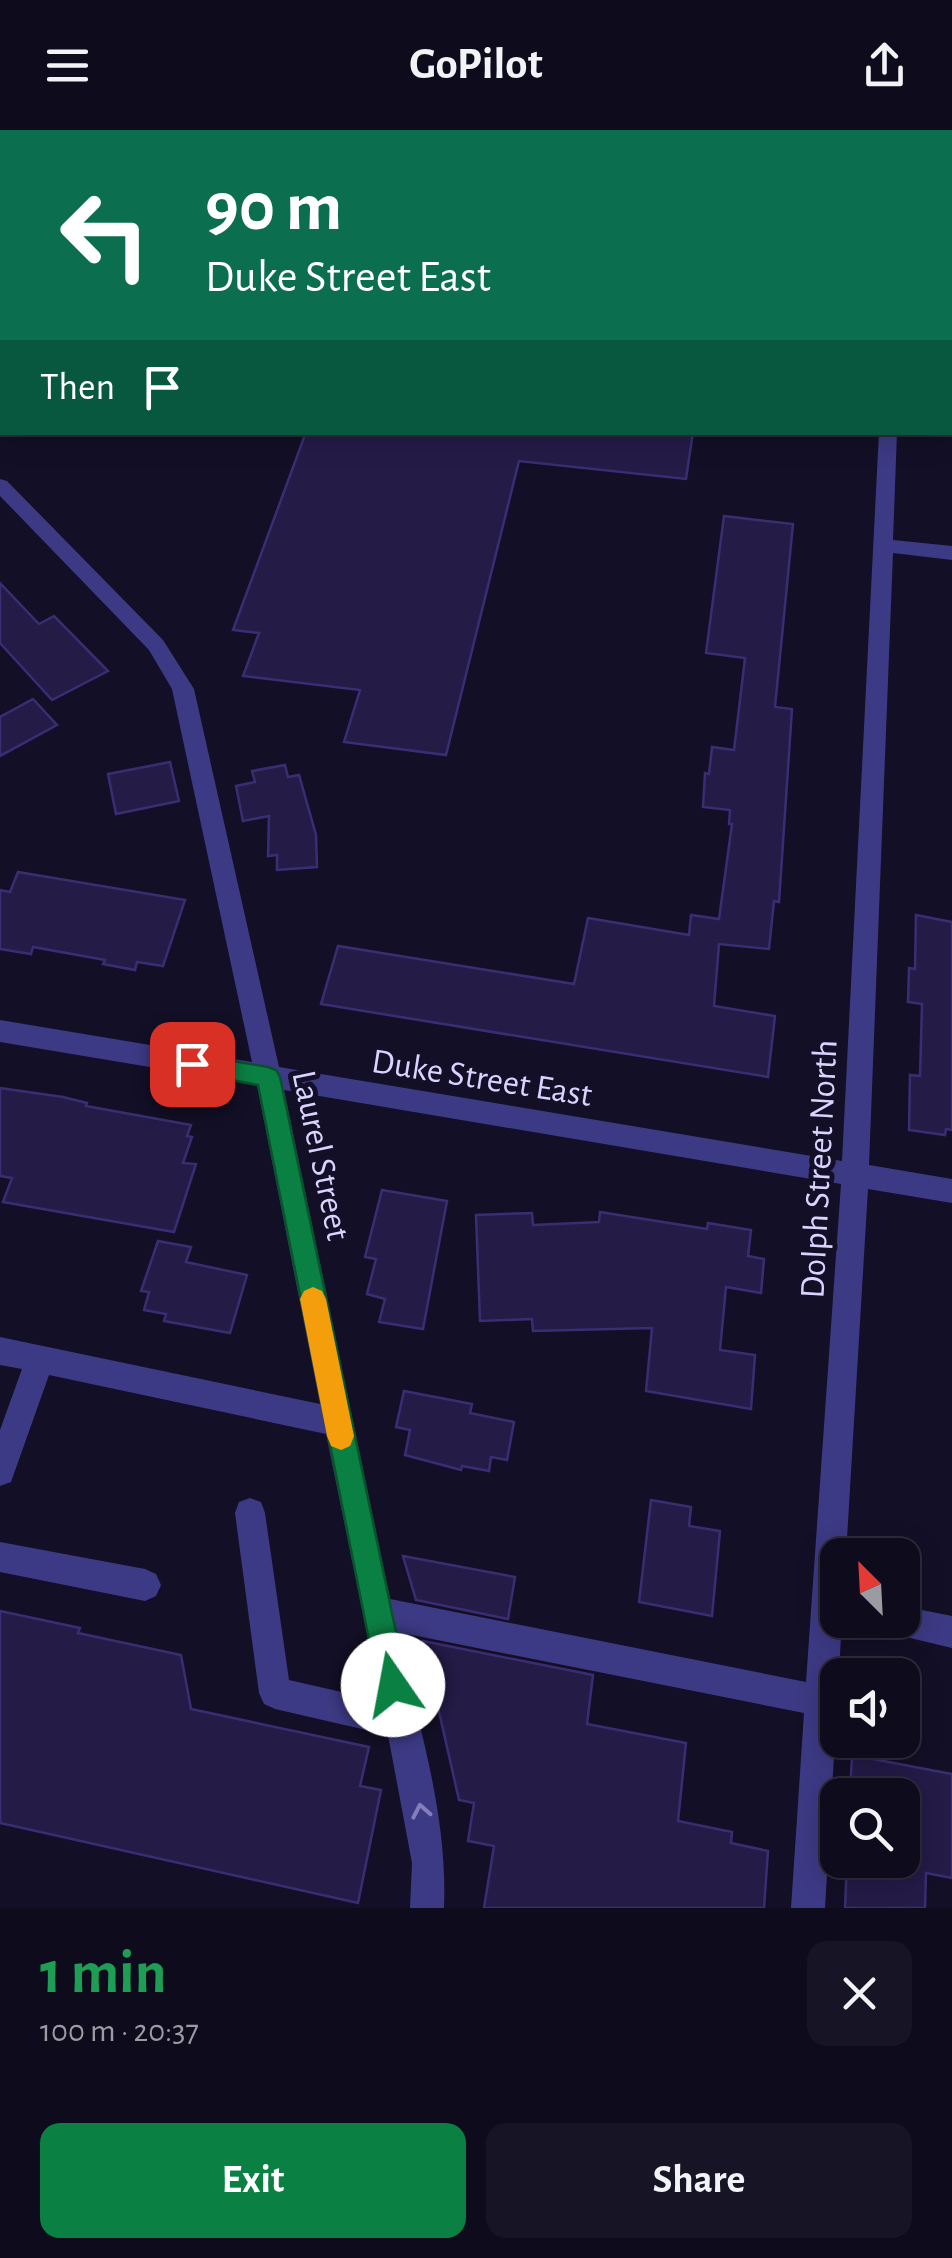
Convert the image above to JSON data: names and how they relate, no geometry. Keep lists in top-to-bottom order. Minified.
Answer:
{"streets":{"street":["Duke Street East","Laurel Street","Dolph Street North"]},"crossings":[["Duke Street East","Laurel Street"],["Duke Street East","Dolph Street North"]],"north":"top left","page":{"header":"GoPilot","turn":["90 m","Duke Street East"],"then":"Then","heading":["1 min","100 m · 20:37"],"buttons":["Exit","Share"]}}
